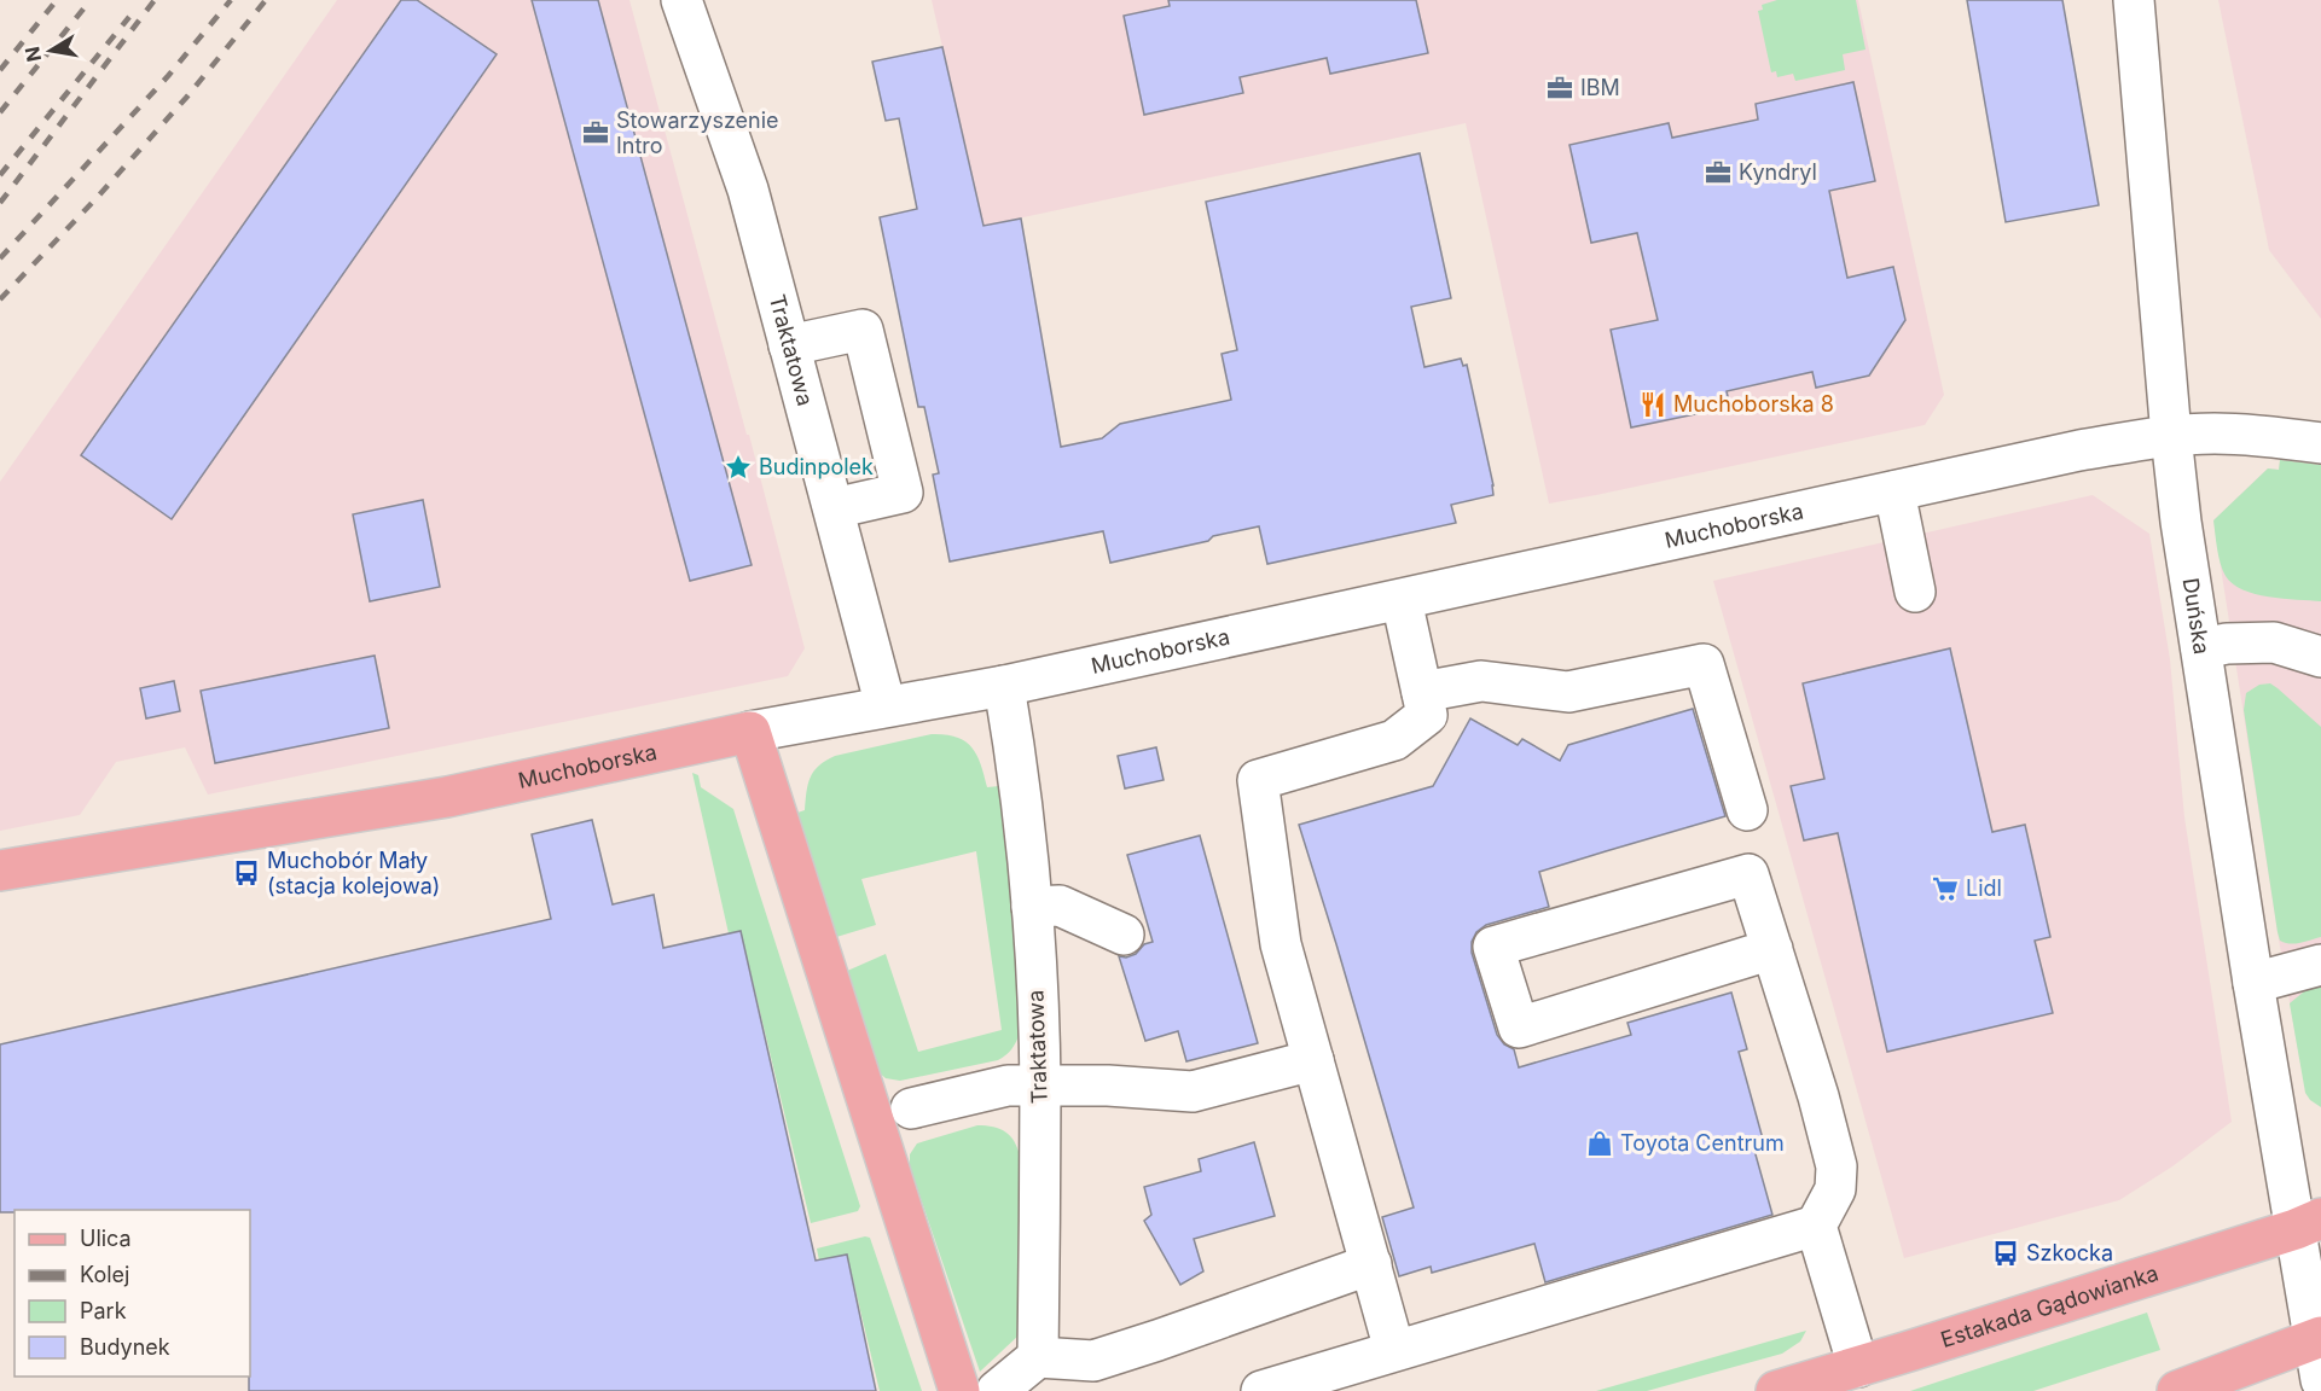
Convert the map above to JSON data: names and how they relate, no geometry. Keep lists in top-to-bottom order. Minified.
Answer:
{"streets":{"main road":["Muchoborska","Estakada Gądowianka"],"street":["Traktatowa","Duńska"]},"crossings":[["Traktatowa","Muchoborska"],["Muchoborska","Duńska"],["Duńska","Estakada Gądowianka"]],"places":{"office":["IBM","Stowarzyszenie Intro","Kyndryl"],"restaurant":["Muchoborska 8"],"place":["Budinpolek"],"bus stop":["Muchobór Mały (stacja kolejowa)","Szkocka"],"supermarket":["Lidl"],"shop":["Toyota Centrum"]},"legend":["Ulica","Kolej","Park","Budynek"],"north":"left"}
